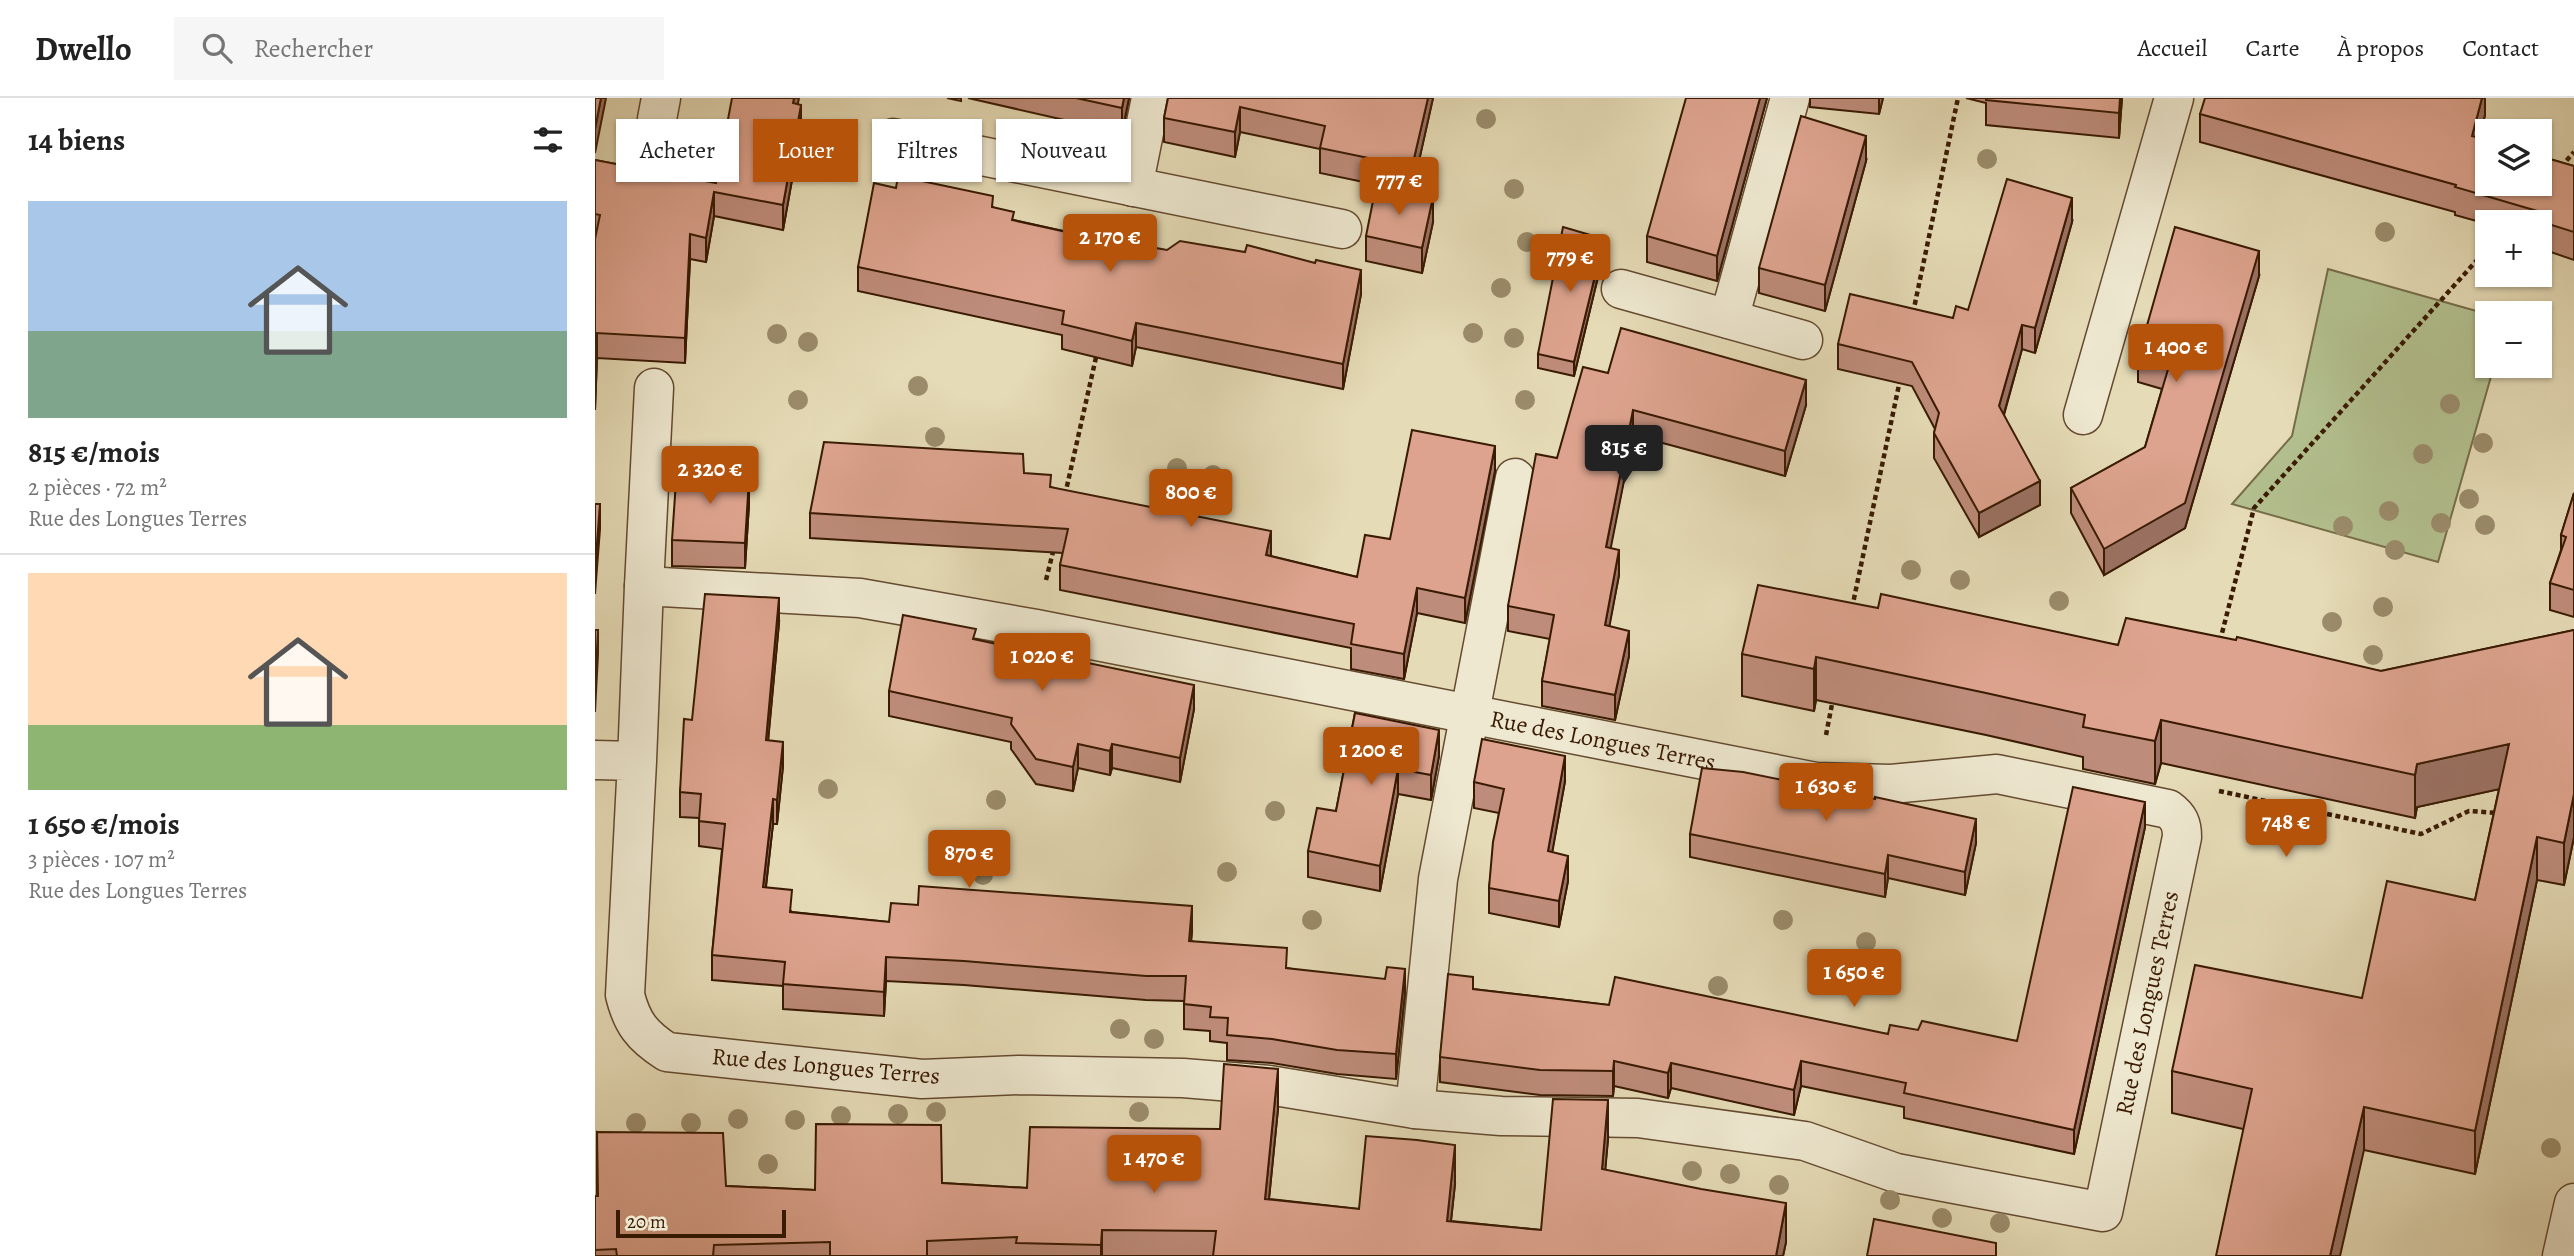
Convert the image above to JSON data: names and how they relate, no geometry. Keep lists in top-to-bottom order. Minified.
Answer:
{"streets":{"street":["Rue des Longues Terres"]},"scale_bar":"20 m","page":{"header":"Dwello","search":"Rechercher","nav":["Accueil","Carte","À propos","Contact"],"heading":"14 biens","map_buttons":["+","−"],"chip":["Acheter","Louer","Filtres","Nouveau"],"price":["777 €","2 170 €","779 €","1 400 €","815 €","2 320 €","800 €","1 020 €","1 200 €","1 630 €","748 €","870 €","1 650 €","1 470 €"],"list":[{"name":"815 €/mois","note":"2 pièces · 72 m² · Rue des Longues Terres"},{"name":"1 650 €/mois","note":"3 pièces · 107 m² · Rue des Longues Terres"}],"scale":"20 m"}}
